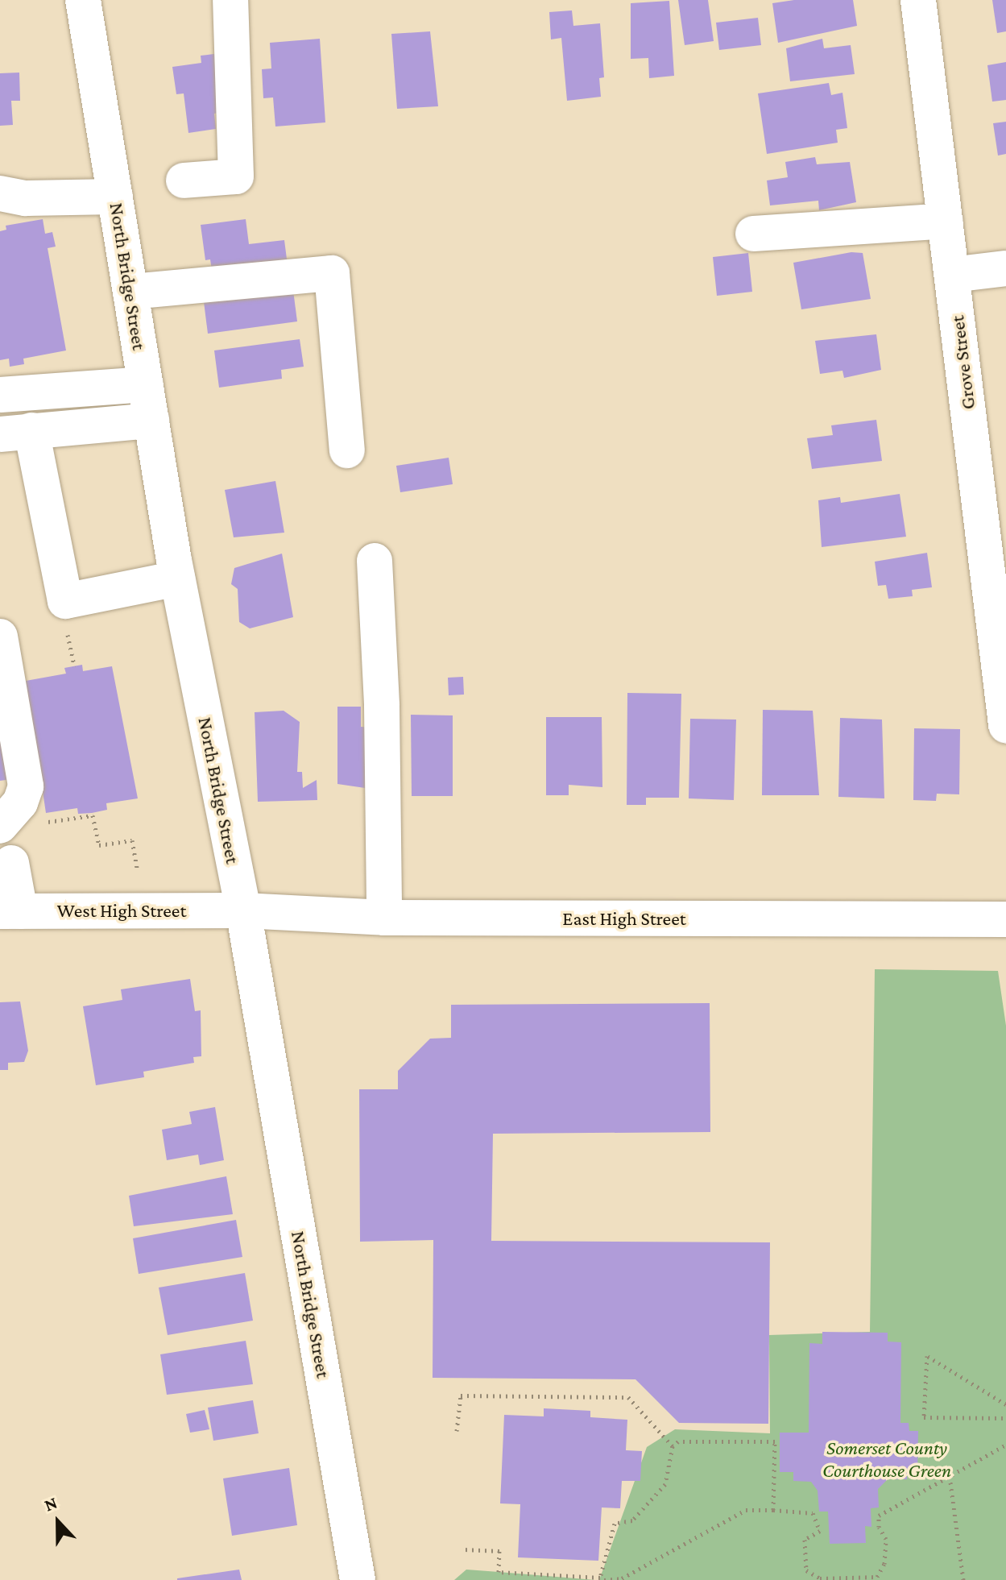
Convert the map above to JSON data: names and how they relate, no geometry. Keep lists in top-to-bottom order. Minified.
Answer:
{"streets":{"street":["North Bridge Street","Grove Street","West High Street","East High Street"]},"crossings":[["North Bridge Street","West High Street"],["North Bridge Street","East High Street"],["West High Street","East High Street"]],"parks":["Somerset County Courthouse Green"],"north":"top"}
